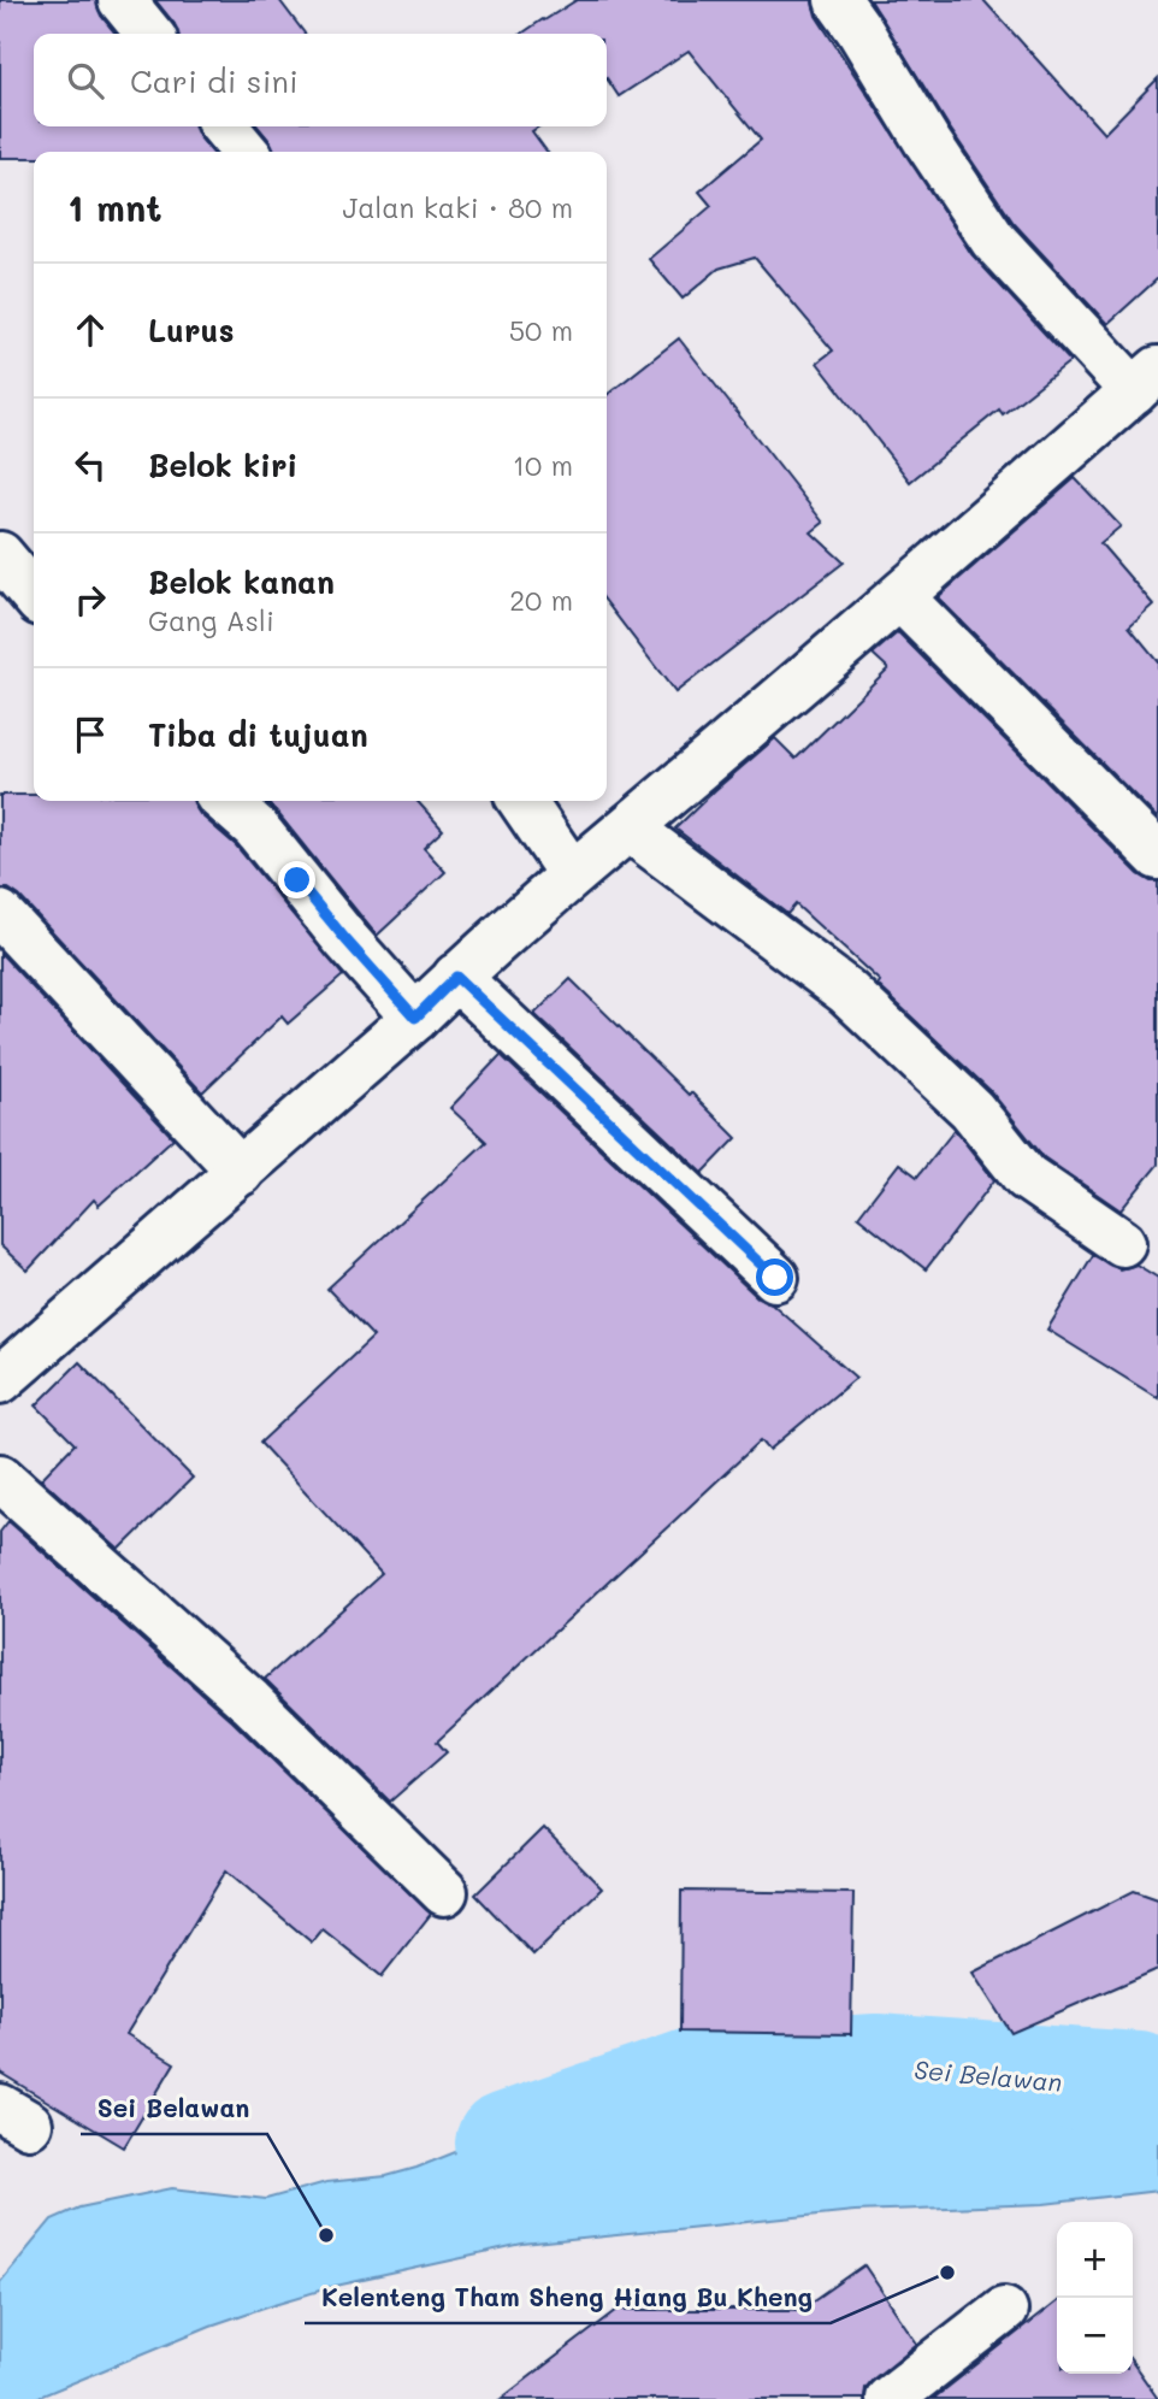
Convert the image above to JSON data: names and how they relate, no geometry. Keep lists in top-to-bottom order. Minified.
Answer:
{"water":["Sei Belawan"],"places":["Sei Belawan","Kelenteng Tham Sheng Hiang Bu Kheng"],"page":{"search":"Cari di sini","heading":["1 mnt","Jalan kaki · 80 m"],"list":[["Lurus","50 m"],["Belok kiri","10 m"],["Belok kanan","Gang Asli","20 m"],"Tiba di tujuan"],"map_buttons":["+","−"]}}
